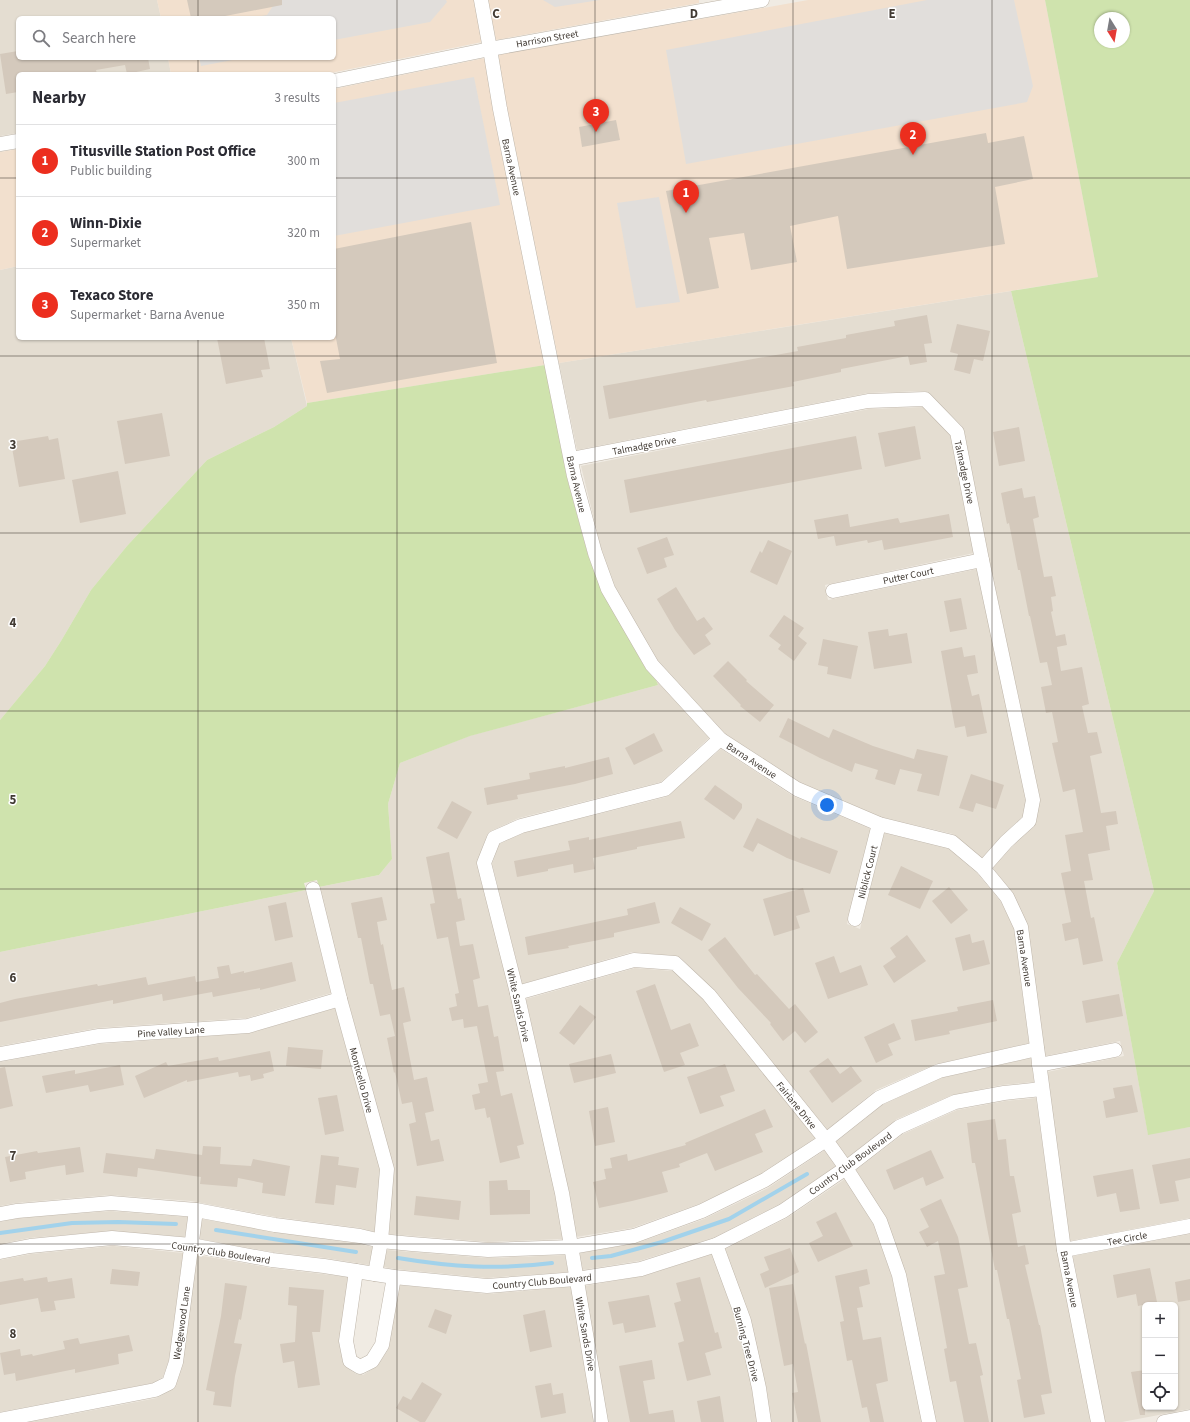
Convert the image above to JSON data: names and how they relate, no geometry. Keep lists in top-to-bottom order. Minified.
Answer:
{"streets":{"street":["Harrison Street","Barna Avenue","Talmadge Drive","Putter Court","Niblick Court","White Sands Drive","Pine Valley Lane","Monticello Drive","Fairlane Drive","Country Club Boulevard","Tee Circle","Wedgewood Lane","Burning Tree Drive"]},"crossings":[["Harrison Street","Barna Avenue"],["Barna Avenue","Talmadge Drive"],["Barna Avenue","Niblick Court"],["Barna Avenue","White Sands Drive"],["Barna Avenue","Country Club Boulevard"],["Barna Avenue","Tee Circle"],["Talmadge Drive","Putter Court"],["White Sands Drive","Fairlane Drive"],["White Sands Drive","Country Club Boulevard"],["Pine Valley Lane","Monticello Drive"],["Monticello Drive","Country Club Boulevard"],["Fairlane Drive","Country Club Boulevard"],["Country Club Boulevard","Wedgewood Lane"],["Country Club Boulevard","Burning Tree Drive"]],"north":"bottom","page":{"search":"Search here","heading":["Nearby","3 results"],"pins":["3","2","1"],"list":[{"mark":"1","name":"Titusville Station Post Office","note":"Public building","value":"300 m"},{"mark":"2","name":"Winn-Dixie","note":"Supermarket","value":"320 m"},{"mark":"3","name":"Texaco Store","note":"Supermarket · Barna Avenue","value":"350 m"}],"map_buttons":["+","−"]},"grid":{"columns":["C","D","E"],"rows":["3","4","5","6","7","8"]}}
